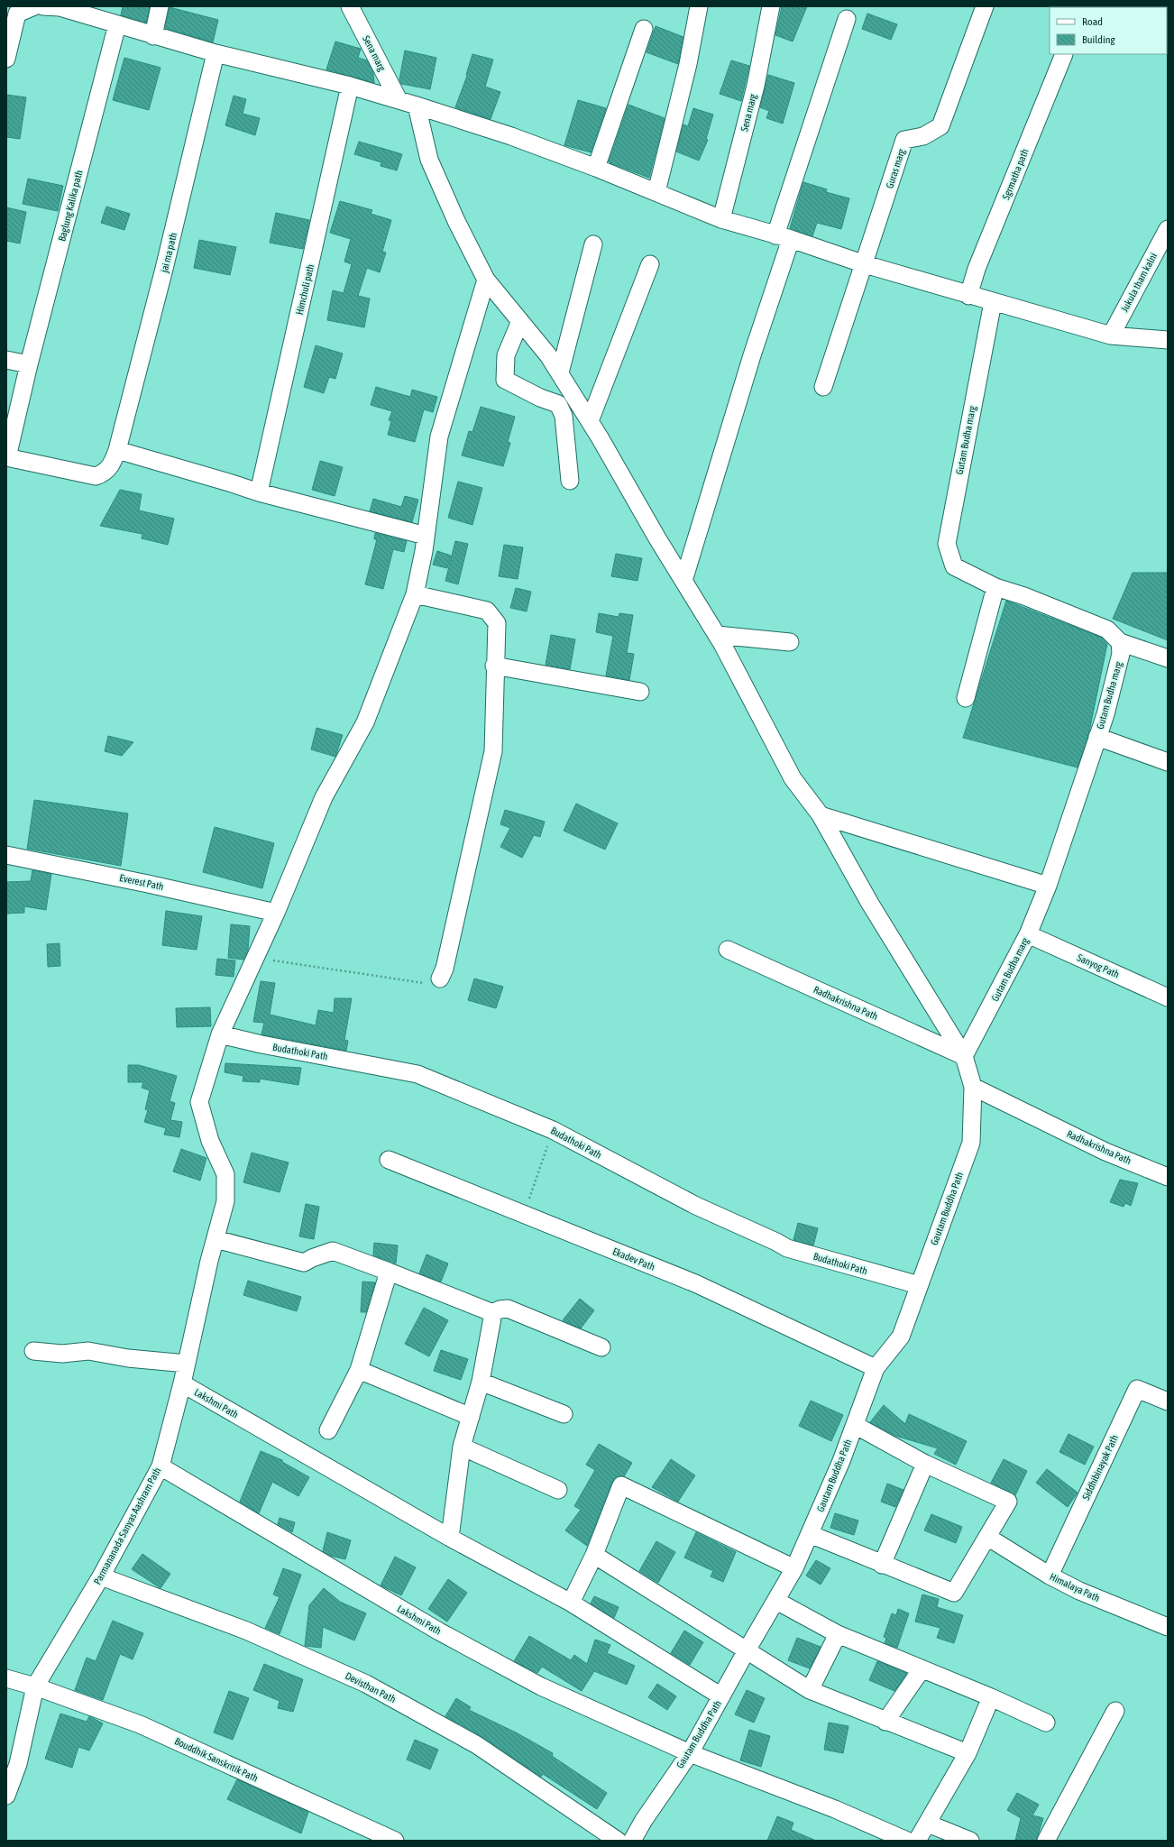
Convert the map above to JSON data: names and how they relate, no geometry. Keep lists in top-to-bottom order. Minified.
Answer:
{"streets":{"street":["Sena marg","Guras marg","Sgrmatha path","Baglung Kalika path","jai ma path","Jukula tham kalni","Himchuli path","Gutam Budha marg","Everest Path","Sanyog Path","Radhakrishna Path","Budathoki Path","Gautam Buddha Path","Ekadev Path","Lakshmi Path","Siddhibinayak Path","Parmananada Sanyas Aashram Path","Himalaya Path","Devisthan Path","Bouddhik Sanskritik Path"]},"crossings":[["Baglung Kalika path","jai ma path"],["Gutam Budha marg","Sanyog Path"],["Gutam Budha marg","Radhakrishna Path"],["Everest Path","Parmananada Sanyas Aashram Path"],["Radhakrishna Path","Gautam Buddha Path"],["Budathoki Path","Gautam Buddha Path"],["Budathoki Path","Parmananada Sanyas Aashram Path"],["Gautam Buddha Path","Ekadev Path"],["Gautam Buddha Path","Lakshmi Path"],["Lakshmi Path","Parmananada Sanyas Aashram Path"],["Siddhibinayak Path","Himalaya Path"],["Parmananada Sanyas Aashram Path","Devisthan Path"],["Parmananada Sanyas Aashram Path","Bouddhik Sanskritik Path"]],"legend":["Road","Building"]}
